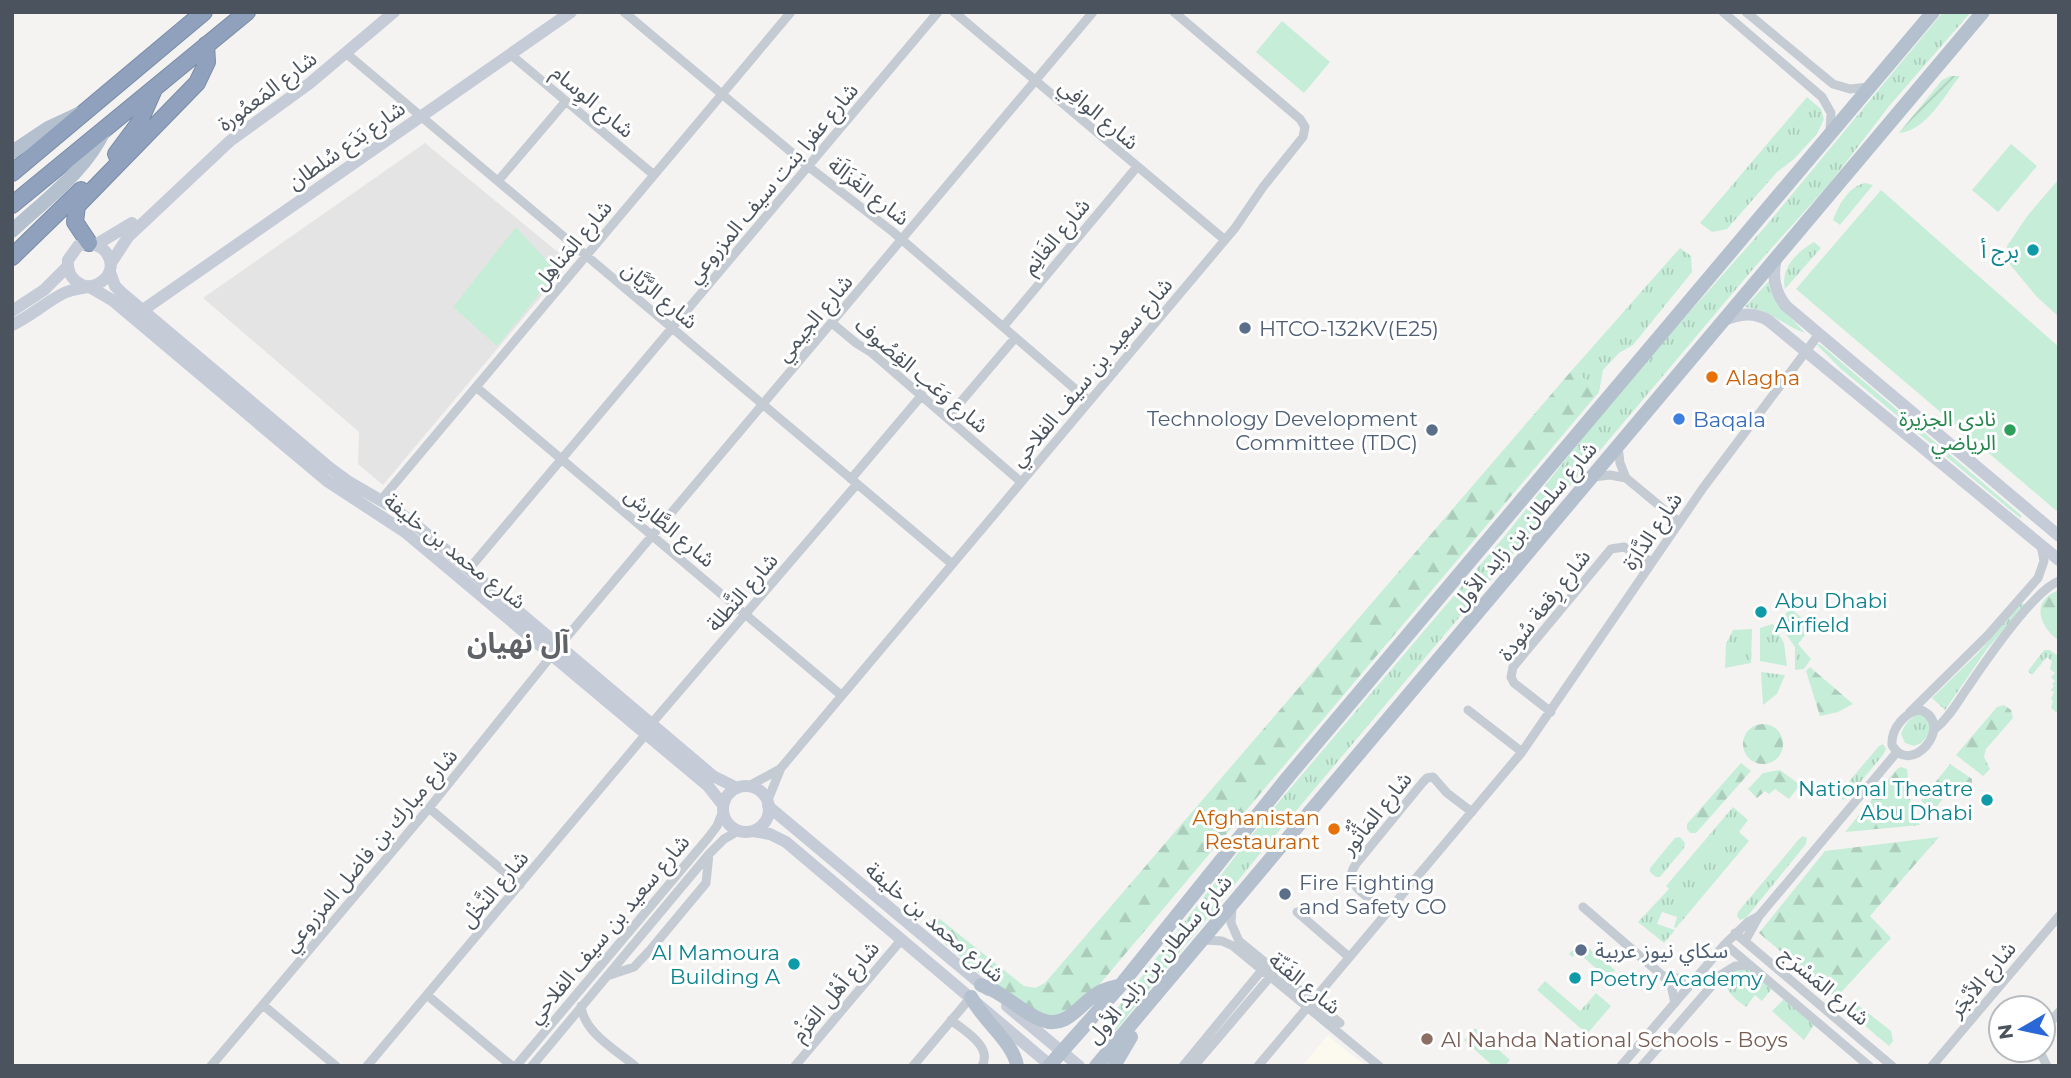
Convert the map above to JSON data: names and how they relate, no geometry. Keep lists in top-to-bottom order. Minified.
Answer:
{"streets":{"main road":["شارع المَعمُورة","شارع بَدَع سُلطان","شارع سلطان بن زايد الأول","شارع محمد بن خليفة"],"street":["شارع الوِسام","شارع الوافِي","شارع عفرا بنت سيف المزروعي","شارع الغَزَالَة","شارع الغَانِم","شارع المَناهِل","شارع الرَّيَّان","شارع الجيمي","شارع سعيد بن سيف الفلاحي","شارع وَعَب القِصُوف","شارع الطَّارِش","شارع الدَّارَة","شارع النَّطلة","شارع رِقعة سُودة","شارع المَأْثُور","شارع مبارك بن فاضل المزروعي","شارع النَّخْل","شارع الأبْجَر","شارع الفَنّة","شارع المَسْرَج","شارع أهْل العَزْم"]},"crossings":[["شارع المَعمُورة","شارع الرَّيَّان"],["شارع المَعمُورة","شارع محمد بن خليفة"],["شارع الوِسام","شارع بَدَع سُلطان"],["شارع الوِسام","شارع المَناهِل"],["شارع الوافِي","شارع الغَانِم"],["شارع الوافِي","شارع الجيمي"],["شارع الوافِي","شارع سعيد بن سيف الفلاحي"],["شارع بَدَع سُلطان","شارع الرَّيَّان"],["شارع بَدَع سُلطان","شارع محمد بن خليفة"],["شارع عفرا بنت سيف المزروعي","شارع الغَزَالَة"],["شارع عفرا بنت سيف المزروعي","شارع الرَّيَّان"],["شارع عفرا بنت سيف المزروعي","شارع الطَّارِش"],["شارع عفرا بنت سيف المزروعي","شارع محمد بن خليفة"],["شارع الغَزَالَة","شارع الغَانِم"],["شارع الغَزَالَة","شارع المَناهِل"],["شارع الغَزَالَة","شارع الجيمي"],["شارع الغَزَالَة","شارع سعيد بن سيف الفلاحي"],["شارع المَناهِل","شارع الرَّيَّان"],["شارع المَناهِل","شارع الطَّارِش"],["شارع المَناهِل","شارع محمد بن خليفة"],["شارع الرَّيَّان","شارع الجيمي"],["شارع الرَّيَّان","شارع سعيد بن سيف الفلاحي"],["شارع الرَّيَّان","شارع النَّطلة"],["شارع الجيمي","شارع وَعَب القِصُوف"],["شارع الجيمي","شارع الطَّارِش"],["شارع الجيمي","شارع محمد بن خليفة"],["شارع الجيمي","شارع مبارك بن فاضل المزروعي"],["شارع سعيد بن سيف الفلاحي","شارع وَعَب القِصُوف"],["شارع سعيد بن سيف الفلاحي","شارع الطَّارِش"],["شارع سعيد بن سيف الفلاحي","شارع محمد بن خليفة"],["شارع وَعَب القِصُوف","شارع النَّطلة"],["شارع سلطان بن زايد الأول","شارع محمد بن خليفة"],["شارع سلطان بن زايد الأول","شارع الفَنّة"],["شارع الطَّارِش","شارع النَّطلة"],["شارع الدَّارَة","شارع رِقعة سُودة"],["شارع الدَّارَة","شارع المَأْثُور"],["شارع الدَّارَة","شارع الفَنّة"],["شارع محمد بن خليفة","شارع النَّطلة"],["شارع محمد بن خليفة","شارع مبارك بن فاضل المزروعي"],["شارع محمد بن خليفة","شارع النَّخْل"],["شارع محمد بن خليفة","شارع أهْل العَزْم"],["شارع النَّطلة","شارع النَّخْل"]],"districts":["آل نهيان"],"places":["برج أ","HTCO-132KV(E25)","Alagha","Baqala","Technology Development Committee (TDC)","نادى الجزيرة الرياضي","Abu Dhabi Airfield","National Theatre Abu Dhabi","Afghanistan Restaurant","Fire Fighting and Safety CO","سكاي نيوز عربية","Al Mamoura Building A","Poetry Academy","Al Nahda National Schools - Boys"],"north":"left"}
